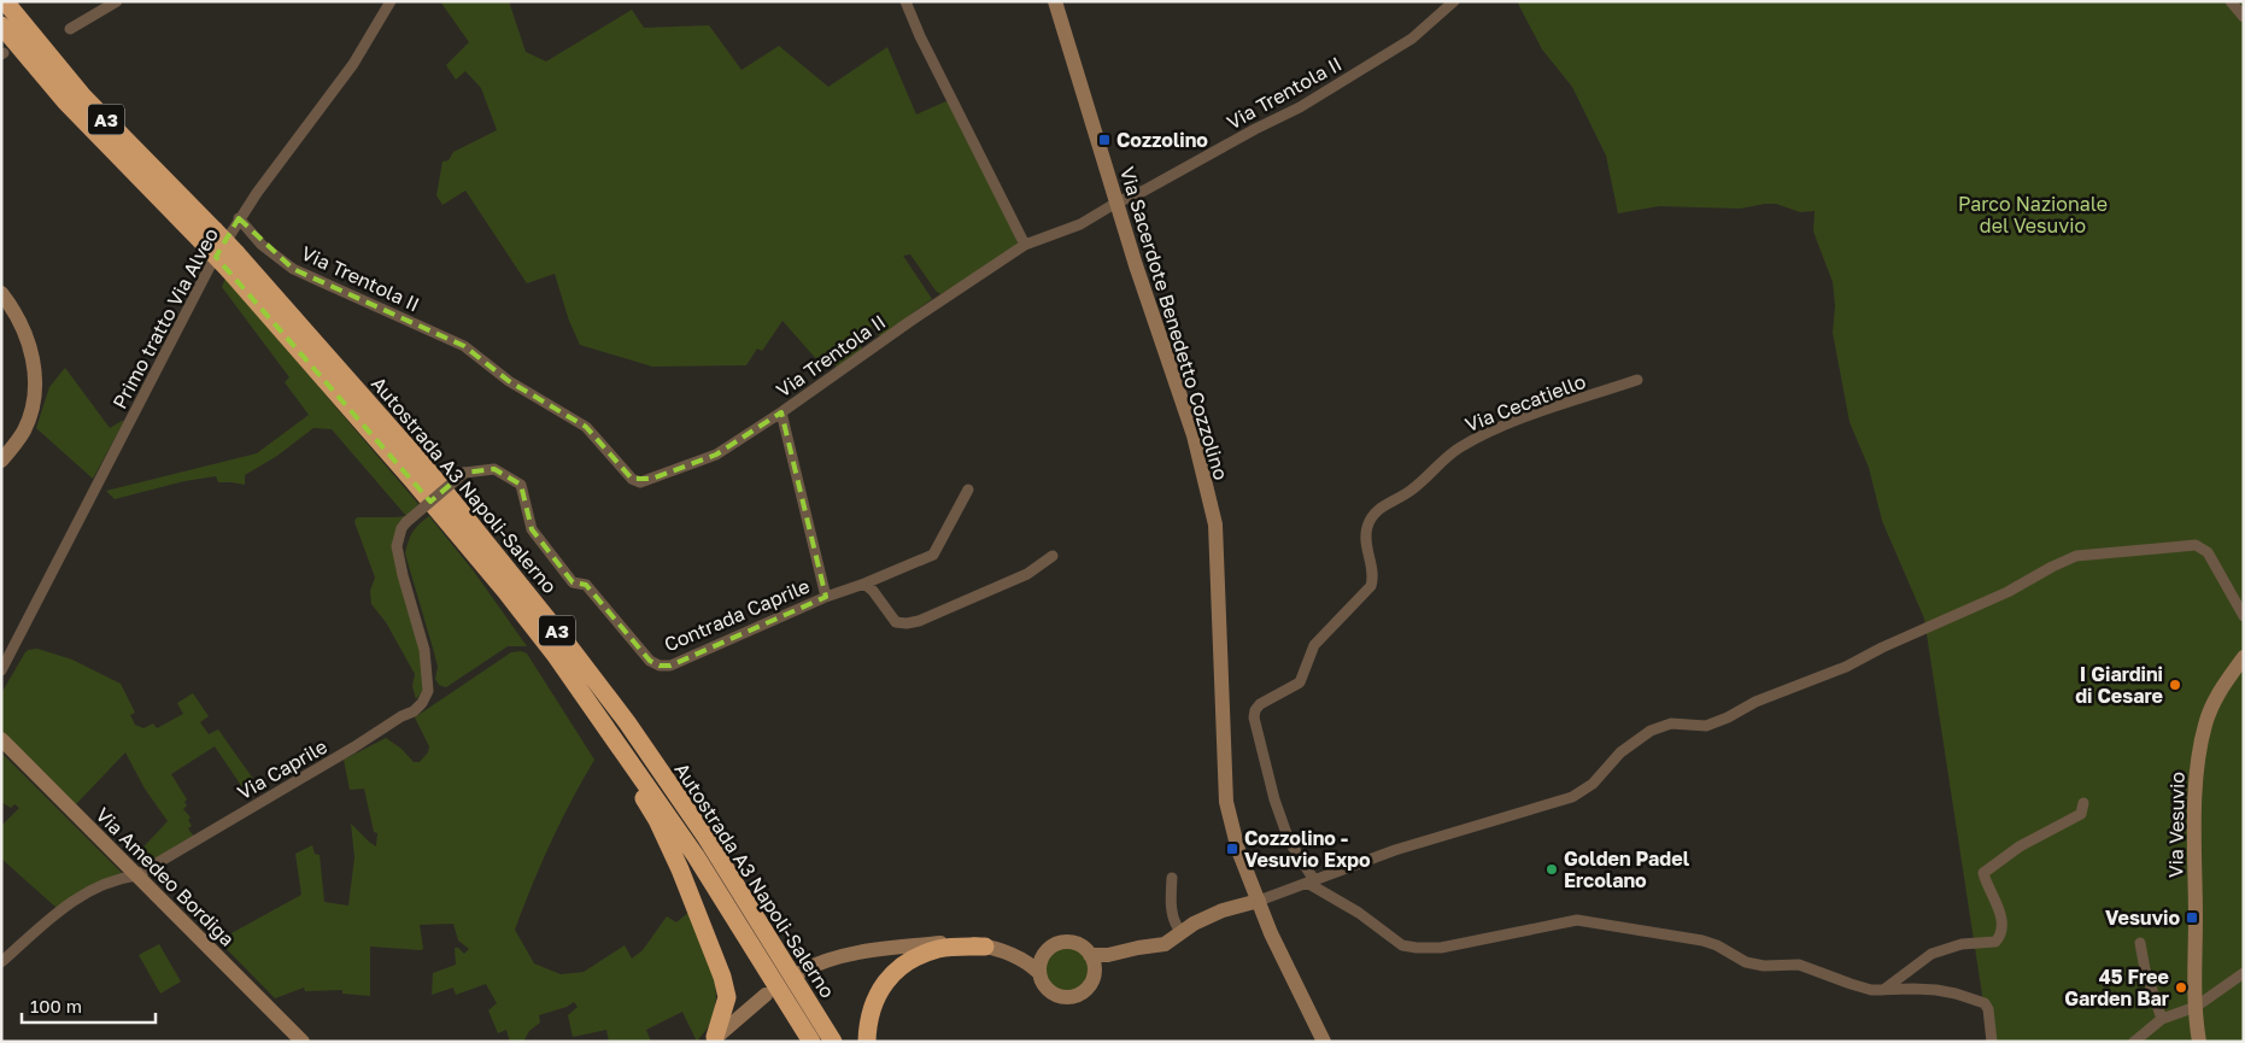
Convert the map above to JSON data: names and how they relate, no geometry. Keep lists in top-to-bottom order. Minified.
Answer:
{"streets":{"highway":["A3","Autostrada A3 Napoli-Salerno"],"street":["Via Trentola II","Primo tratto Via Alveo","Via Sacerdote Benedetto Cozzolino","Via Cecatiello","Contrada Caprile","Via Caprile","Via Vesuvio","Via Amedeo Bordiga"]},"crossings":[["Via Trentola II","Primo tratto Via Alveo"],["Via Trentola II","Via Sacerdote Benedetto Cozzolino"],["Via Trentola II","Contrada Caprile"],["Contrada Caprile","Via Caprile"],["Via Caprile","Via Amedeo Bordiga"]],"parks":["Parco Nazionale del Vesuvio"],"places":{"transit":["Cozzolino","Cozzolino - Vesuvio Expo","Vesuvio"],"other":["I Giardini di Cesare","Golden Padel Ercolano","45 Free Garden Bar"]},"scale_bar":"100 m"}
